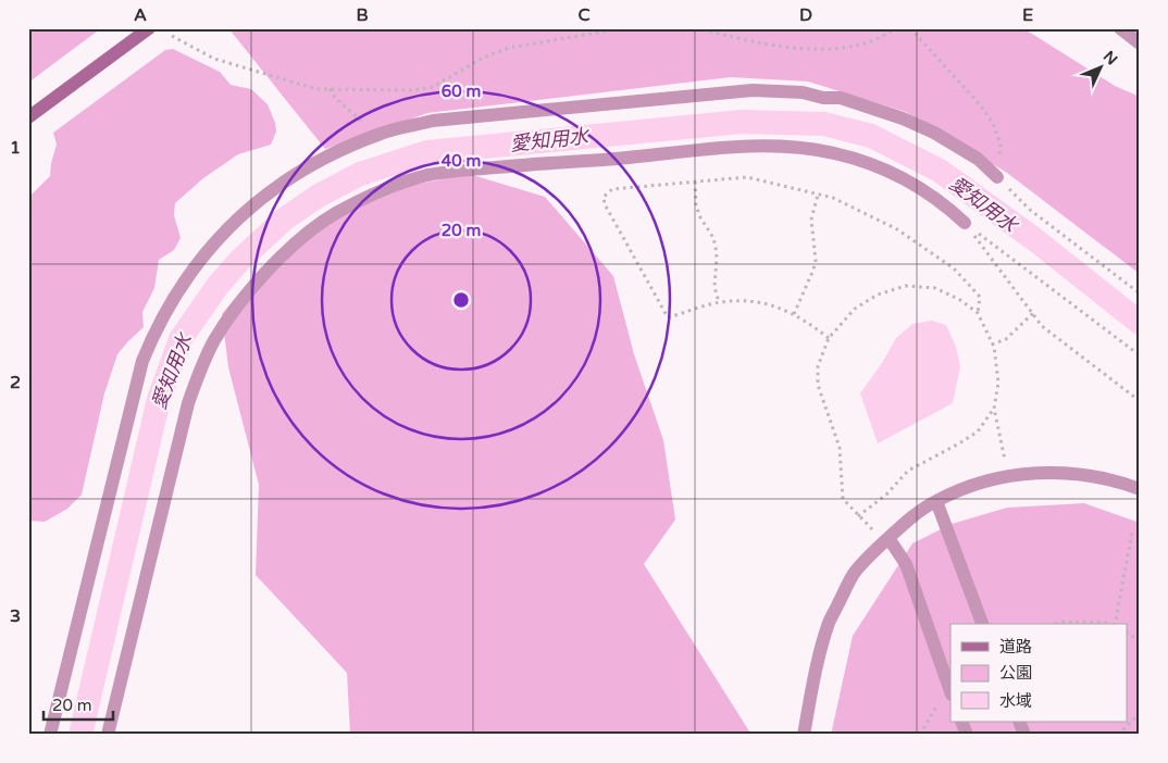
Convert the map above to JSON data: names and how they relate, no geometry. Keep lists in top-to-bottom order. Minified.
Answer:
{"water":["愛知用水"],"legend":["道路","公園","水域"],"scale_bar":"20 m","north":"top right","grid":{"columns":["A","B","C","D","E"],"rows":["1","2","3"]},"rings":["60 m","40 m","20 m"]}
